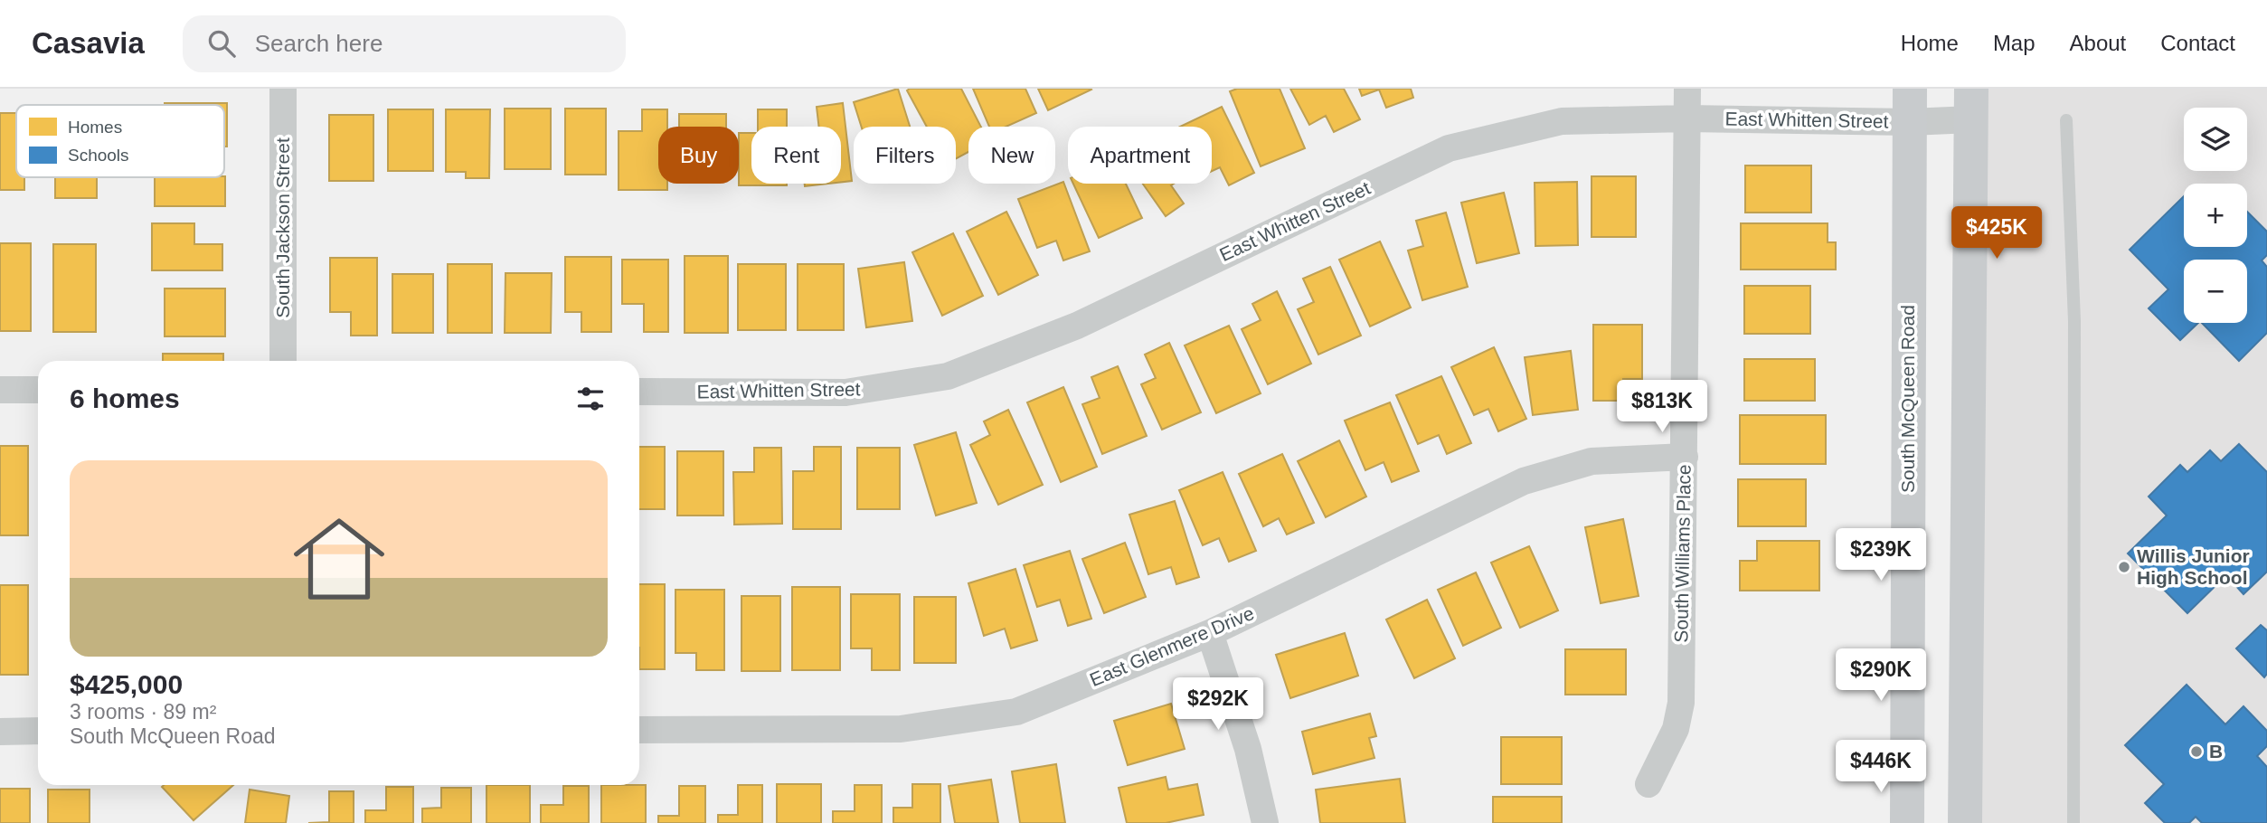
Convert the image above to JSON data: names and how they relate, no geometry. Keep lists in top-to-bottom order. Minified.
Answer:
{"streets":{"main road":["South McQueen Road"],"street":["East Whitten Street","South Jackson Street","South Williams Place","East Glenmere Drive"]},"crossings":[["East Whitten Street","South McQueen Road"],["East Whitten Street","South Williams Place"],["South Williams Place","East Glenmere Drive"]],"places":["Willis Junior High School","B"],"legend":["Homes","Schools"],"page":{"header":"Casavia","search":"Search here","nav":["Home","Map","About","Contact"],"map_buttons":["+","−"],"chip":["Buy","Rent","Filters","New","Apartment"],"price":["$425K","$813K","$239K","$290K","$292K","$446K"],"heading":"6 homes","list":[{"name":"$425,000","note":"3 rooms · 89 m² · South McQueen Road"}]}}
